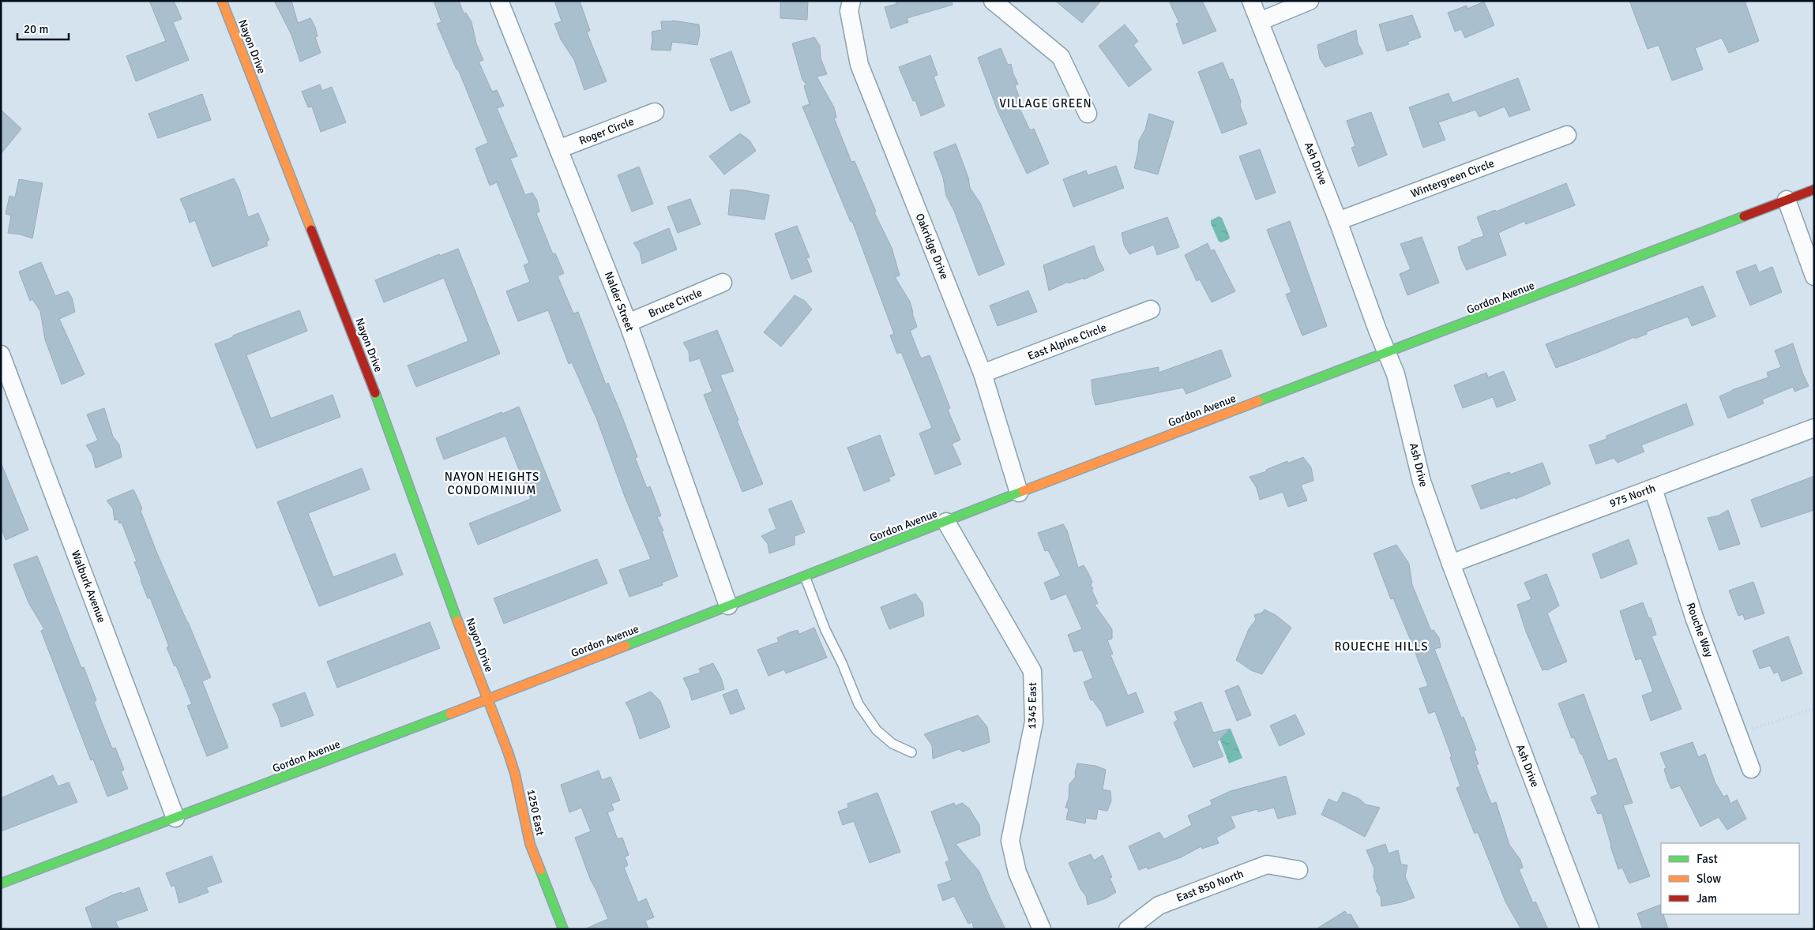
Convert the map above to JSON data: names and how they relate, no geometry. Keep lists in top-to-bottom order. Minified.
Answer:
{"streets":{"main road":["Nayon Drive","Gordon Avenue","1250 East"],"street":["Roger Circle","Ash Drive","Wintergreen Circle","Oakridge Drive","Nalder Street","Bruce Circle","East Alpine Circle","975 North","Walburk Avenue","Rouche Way","1345 East","East 850 North"]},"crossings":[["Nayon Drive","Gordon Avenue"],["Nayon Drive","1250 East"],["Roger Circle","Nalder Street"],["Ash Drive","Wintergreen Circle"],["Ash Drive","Gordon Avenue"],["Ash Drive","975 North"],["Oakridge Drive","Gordon Avenue"],["Oakridge Drive","East Alpine Circle"],["Gordon Avenue","Nalder Street"],["Gordon Avenue","Walburk Avenue"],["Gordon Avenue","1345 East"],["Gordon Avenue","1250 East"],["Nalder Street","Bruce Circle"],["975 North","Rouche Way"]],"districts":["VILLAGE GREEN","NAYON HEIGHTS CONDOMINIUM","ROUECHE HILLS"],"legend":["Fast","Slow","Jam"],"scale_bar":"20 m"}
